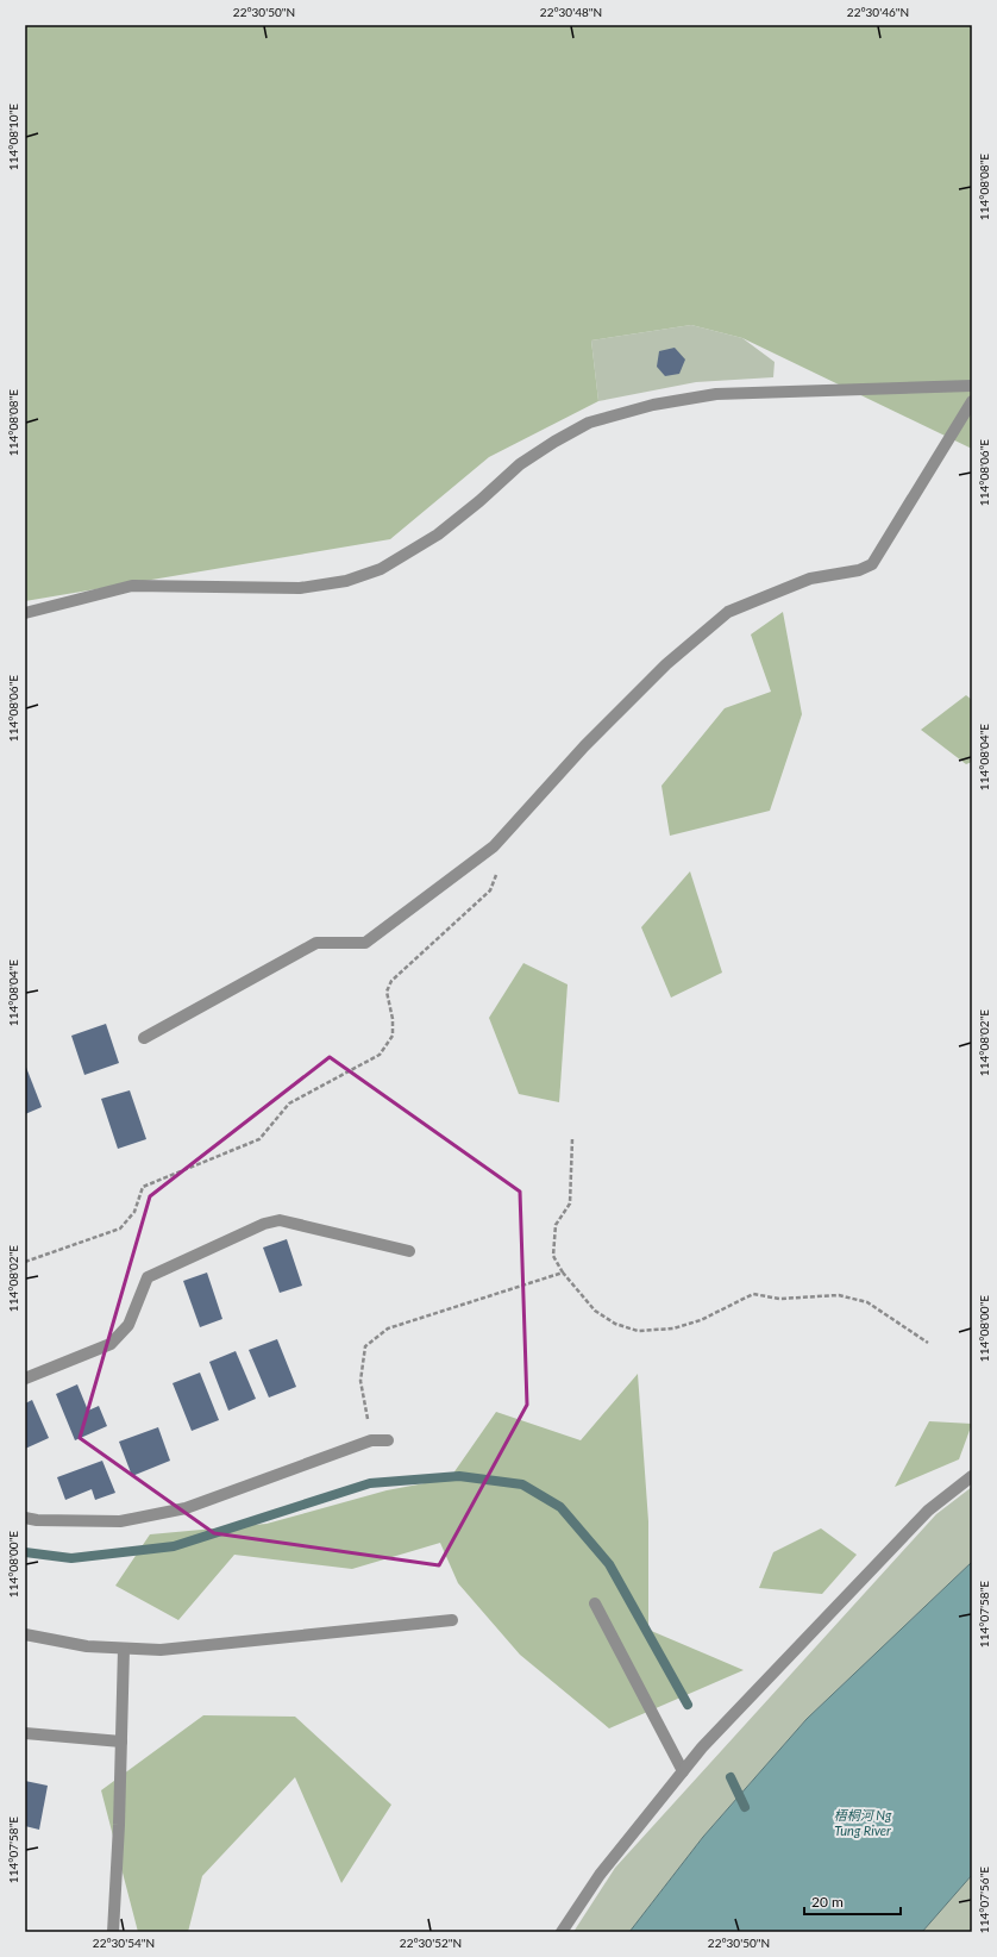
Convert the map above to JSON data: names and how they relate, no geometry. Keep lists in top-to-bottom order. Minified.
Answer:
{"water":["梧桐河 Ng Tung River"],"scale_bar":"20 m","coordinates":["22°30'50\"N","22°30'48\"N","22°30'46\"N","114°08'10\"E","114°08'08\"E","114°08'06\"E","114°08'04\"E","114°08'02\"E","114°08'00\"E","114°07'58\"E","114°07'56\"E","22°30'54\"N","22°30'52\"N"]}
